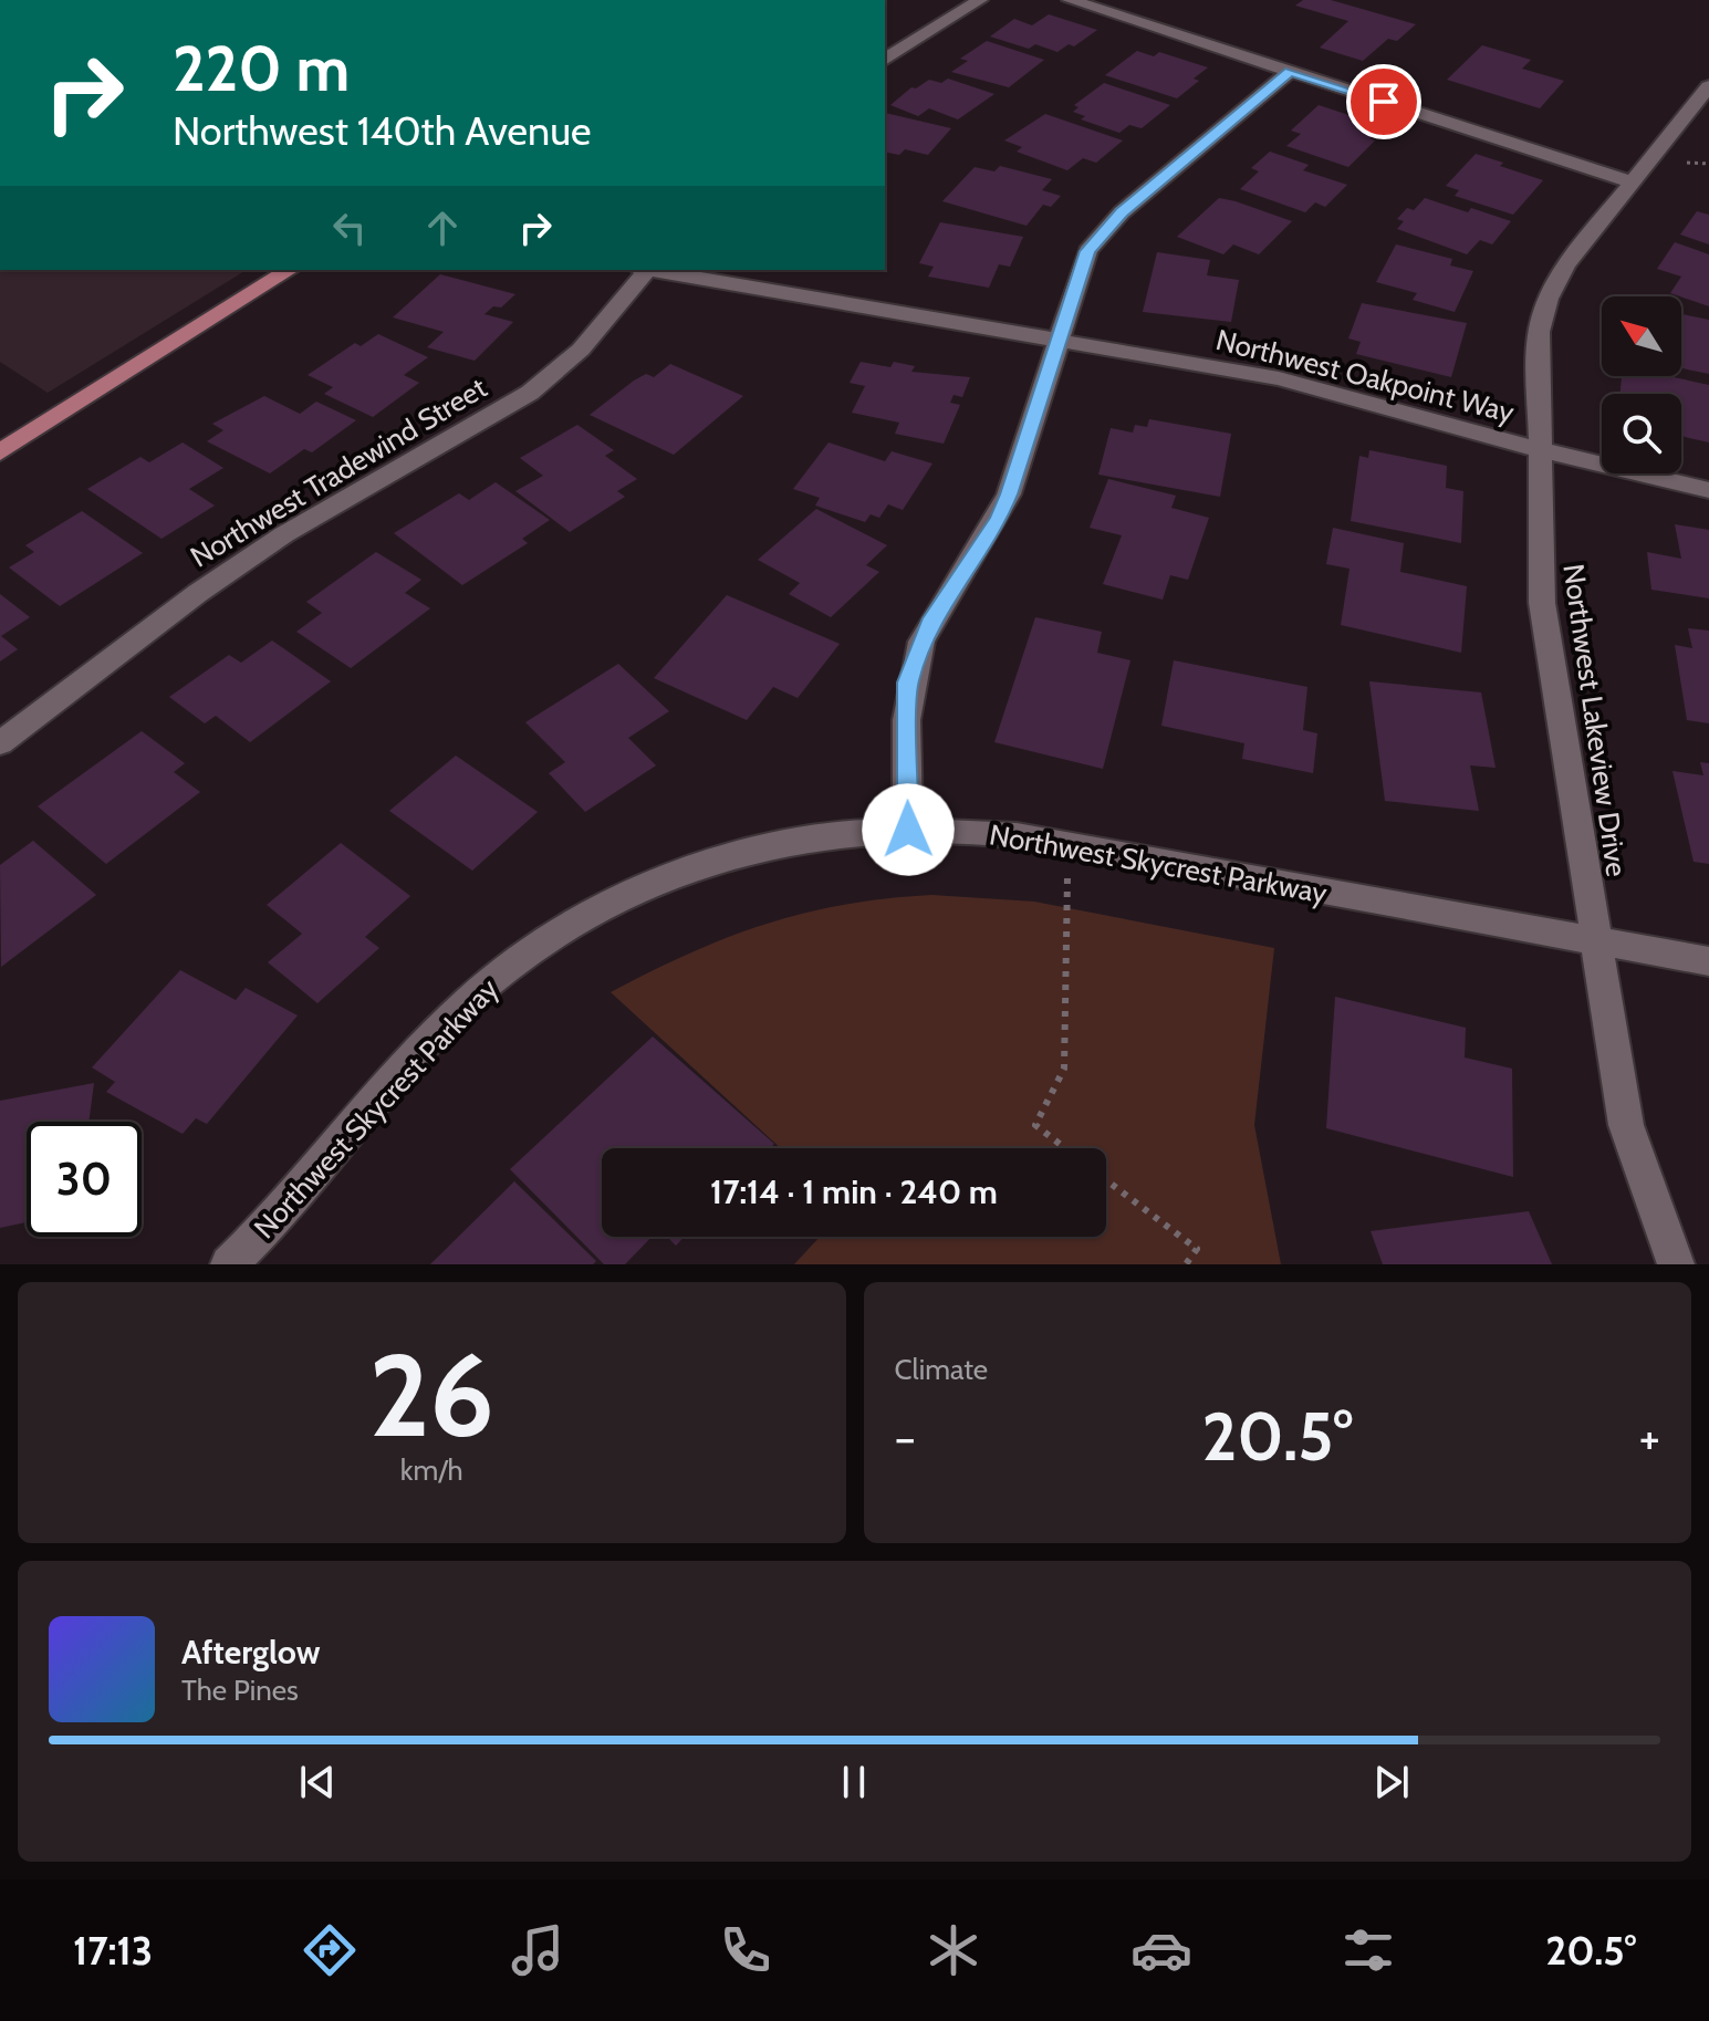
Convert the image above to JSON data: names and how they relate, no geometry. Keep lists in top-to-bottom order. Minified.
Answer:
{"streets":{"street":["Northwest Oakpoint Way","Northwest Tradewind Street","Northwest Lakeview Drive","Northwest Skycrest Parkway"]},"crossings":[["Northwest Oakpoint Way","Northwest Lakeview Drive"],["Northwest Lakeview Drive","Northwest Skycrest Parkway"]],"north":"top left","page":{"turn":["220 m","Northwest 140th Avenue"],"limit":"30","trip":"17:14 · 1 min · 240 m","tile":[["26","km/h"],"Climate"],"heat":["−","20.5°","+"],"song":["Afterglow","The Pines"],"tabs":["17:13","20.5°"]}}
